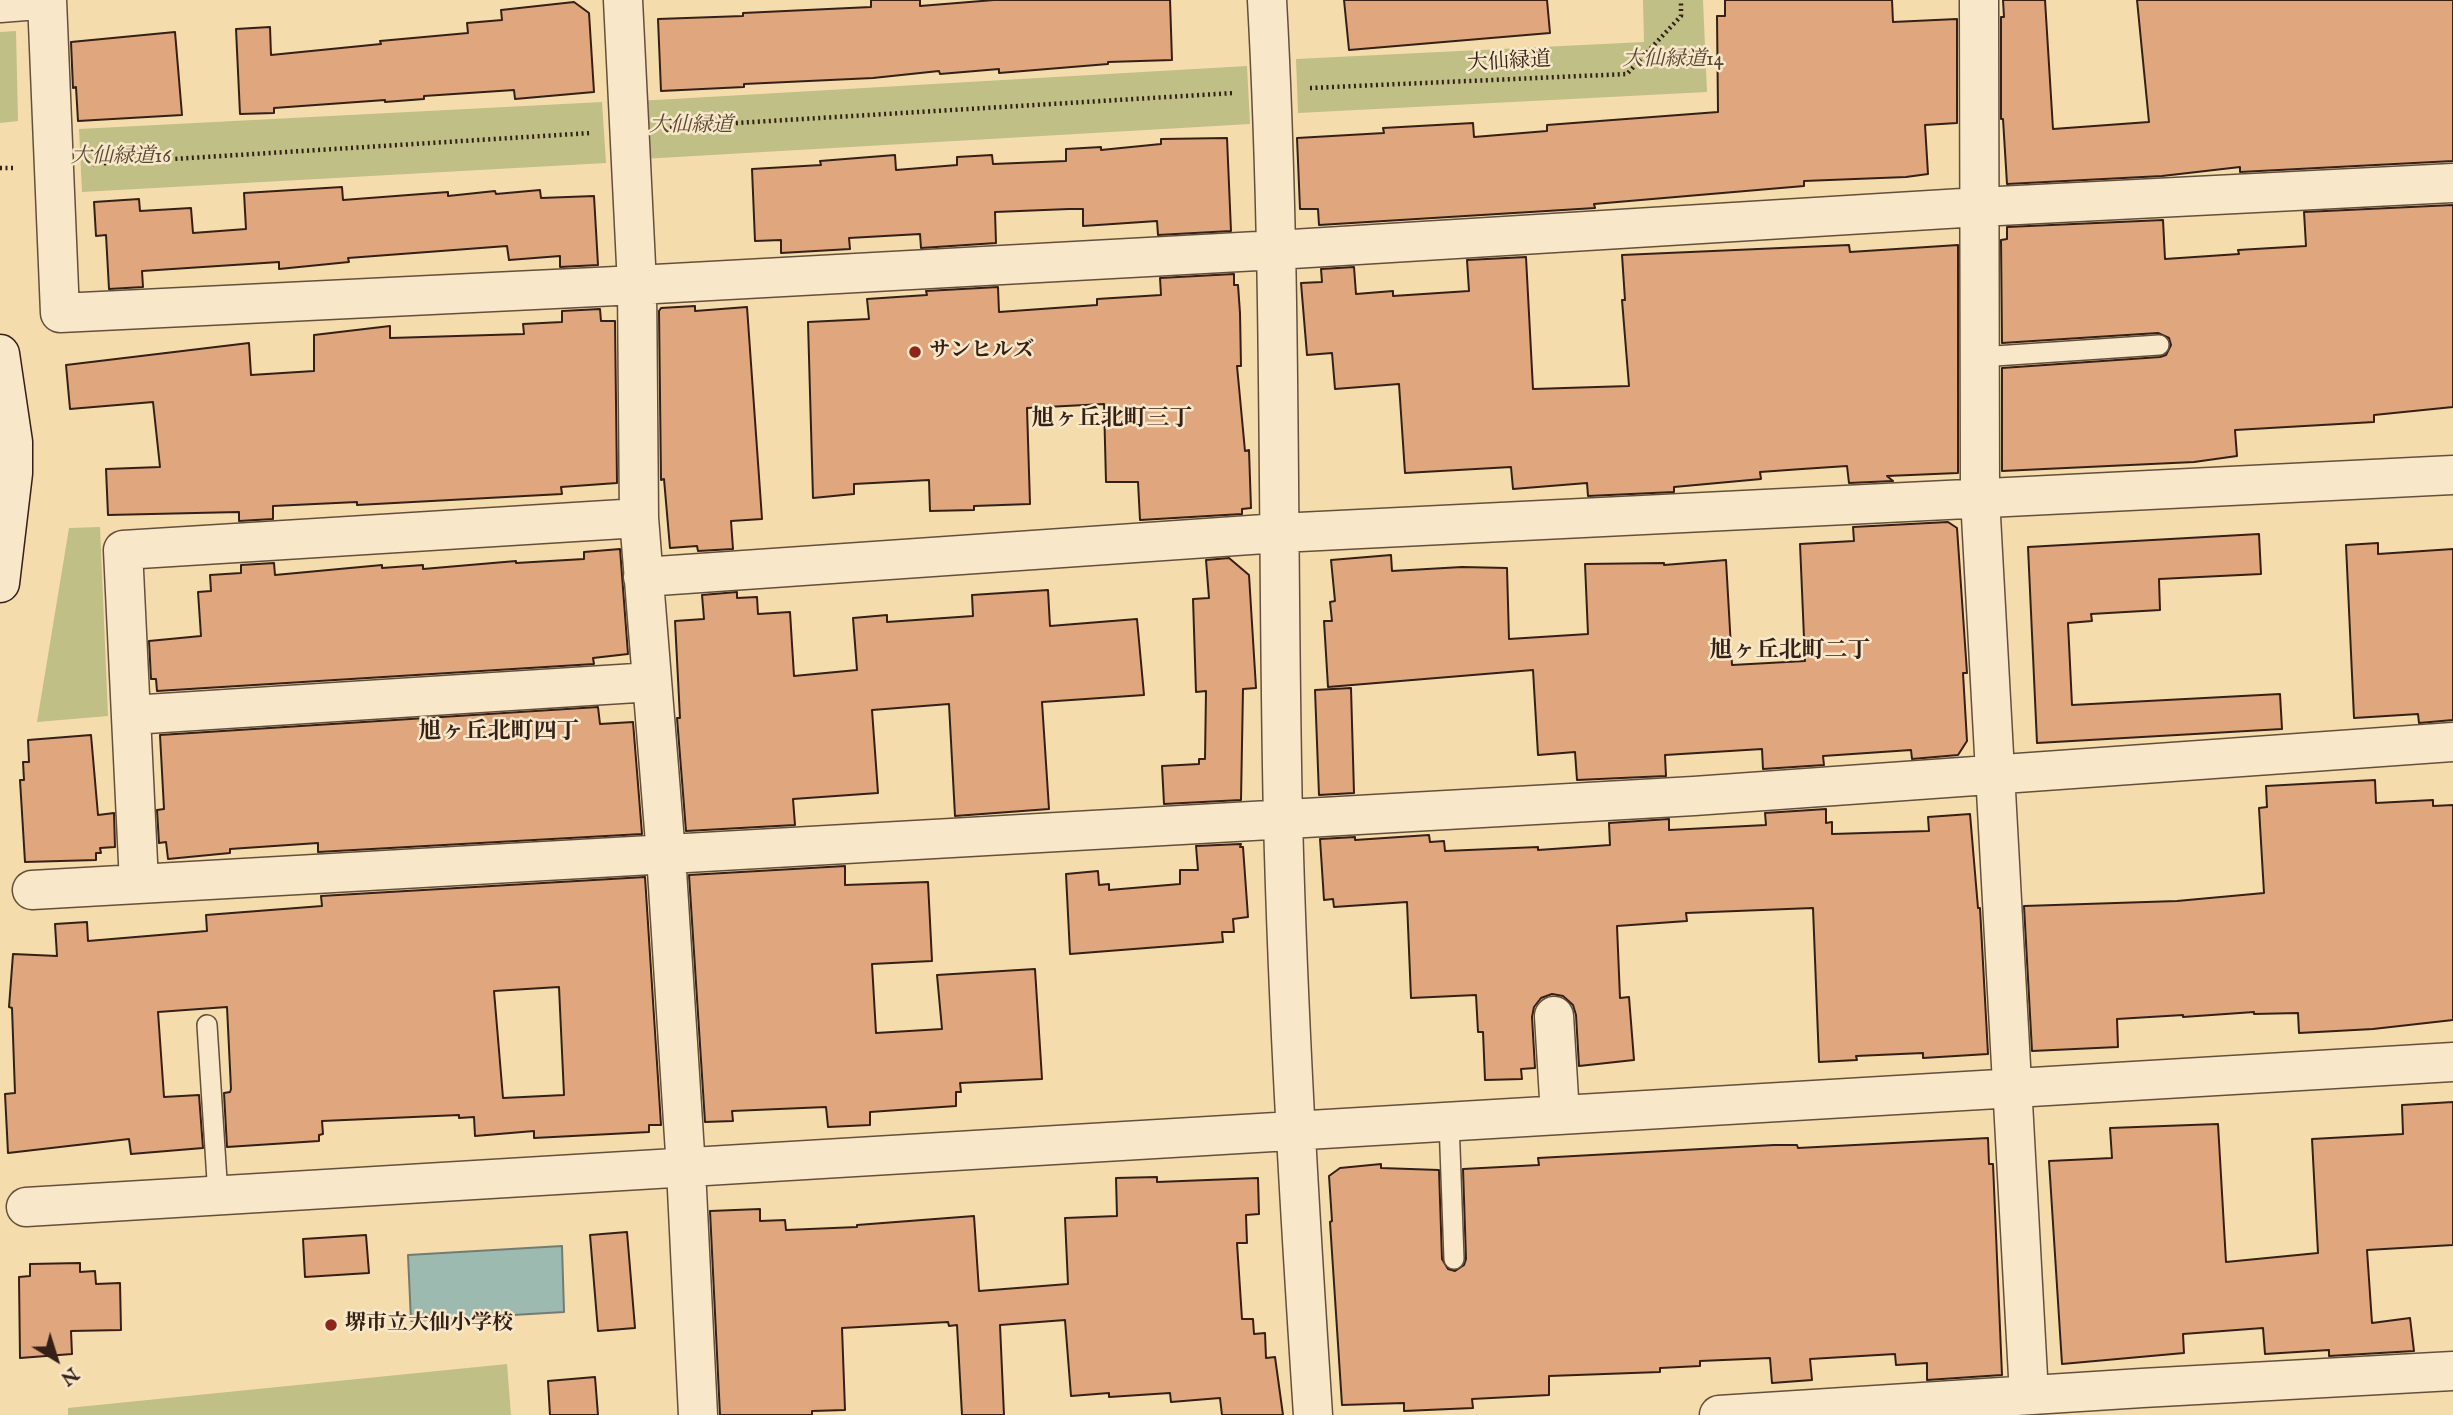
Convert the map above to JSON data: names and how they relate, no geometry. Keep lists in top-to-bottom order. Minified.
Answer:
{"streets":{"path":["大仙緑道"]},"districts":["旭ヶ丘北町三丁","旭ヶ丘北町二丁","旭ヶ丘北町四丁"],"parks":["大仙緑道14","大仙緑道","大仙緑道16"],"places":["サンヒルズ","堺市立大仙小学校"],"north":"bottom right"}
